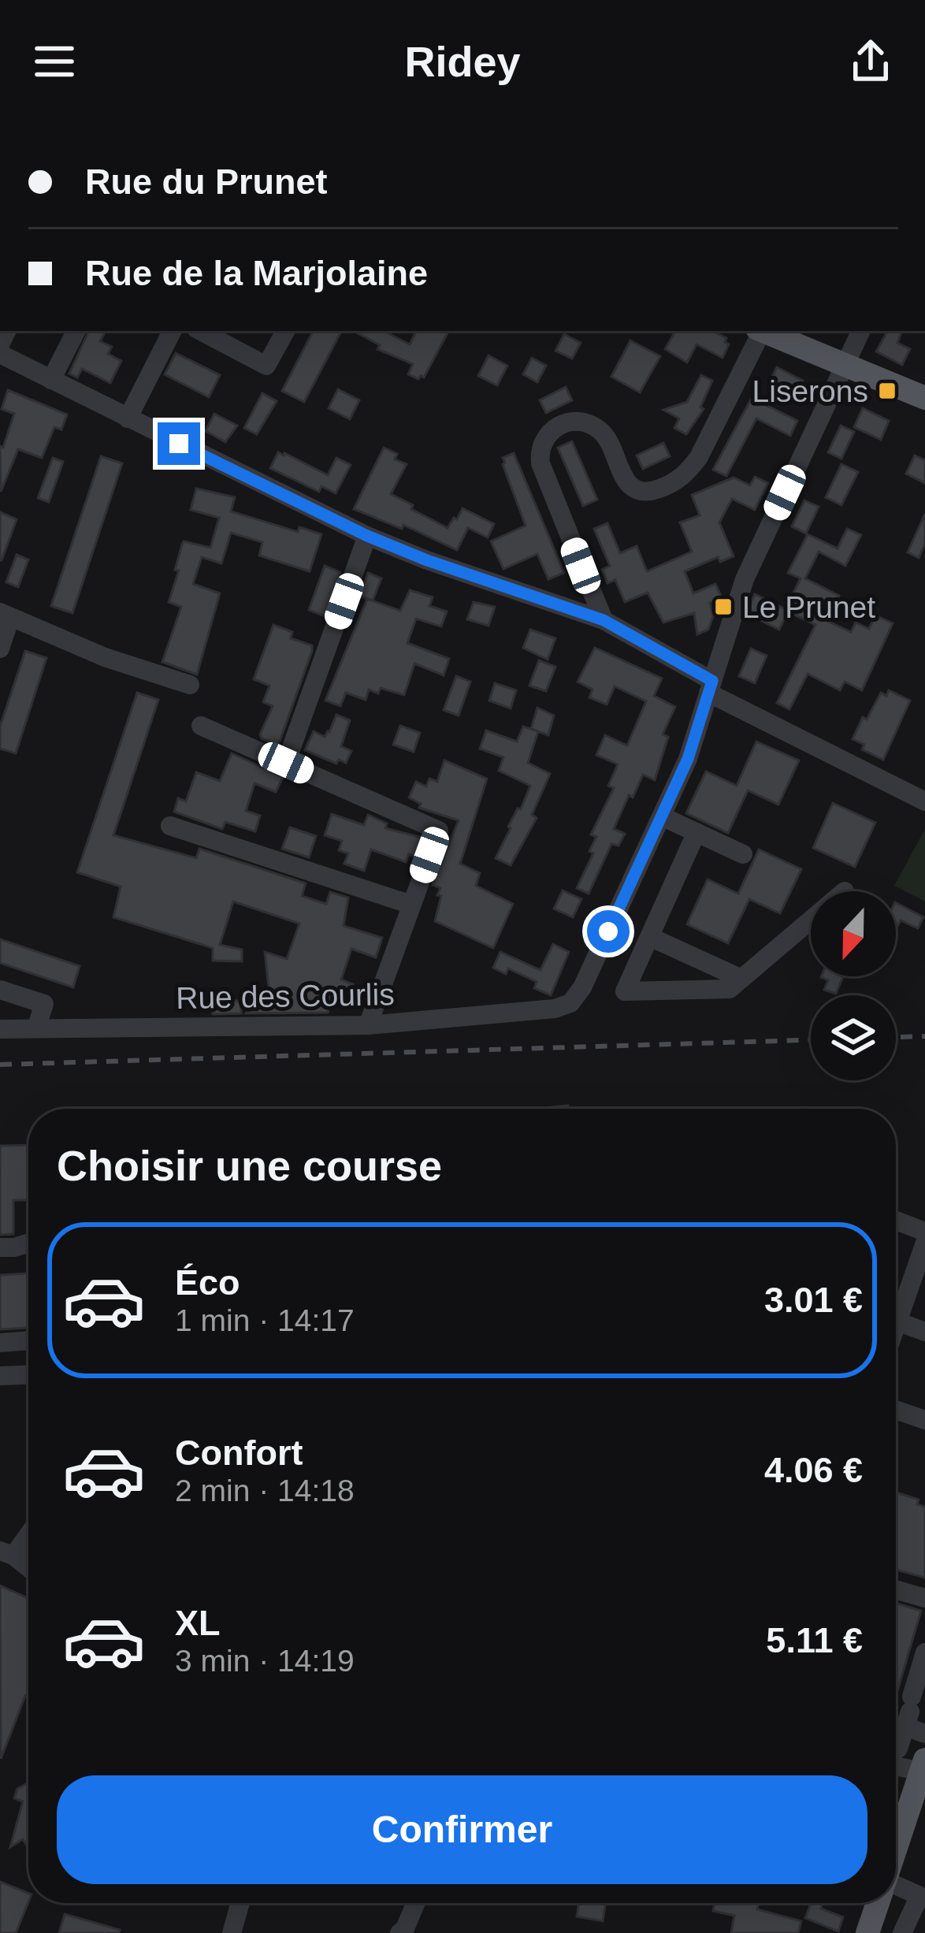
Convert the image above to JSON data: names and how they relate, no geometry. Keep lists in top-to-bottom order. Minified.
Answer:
{"streets":{"street":["Rue des Courlis"]},"places":{"transit":["Liserons","Le Prunet"]},"north":"bottom","page":{"header":"Ridey","banner":["Rue du Prunet","Rue de la Marjolaine"],"heading":"Choisir une course","list":[{"name":"Éco","note":"1 min · 14:17","value":"3.01 €"},{"name":"Confort","note":"2 min · 14:18","value":"4.06 €"},{"name":"XL","note":"3 min · 14:19","value":"5.11 €"}],"buttons":"Confirmer"}}
